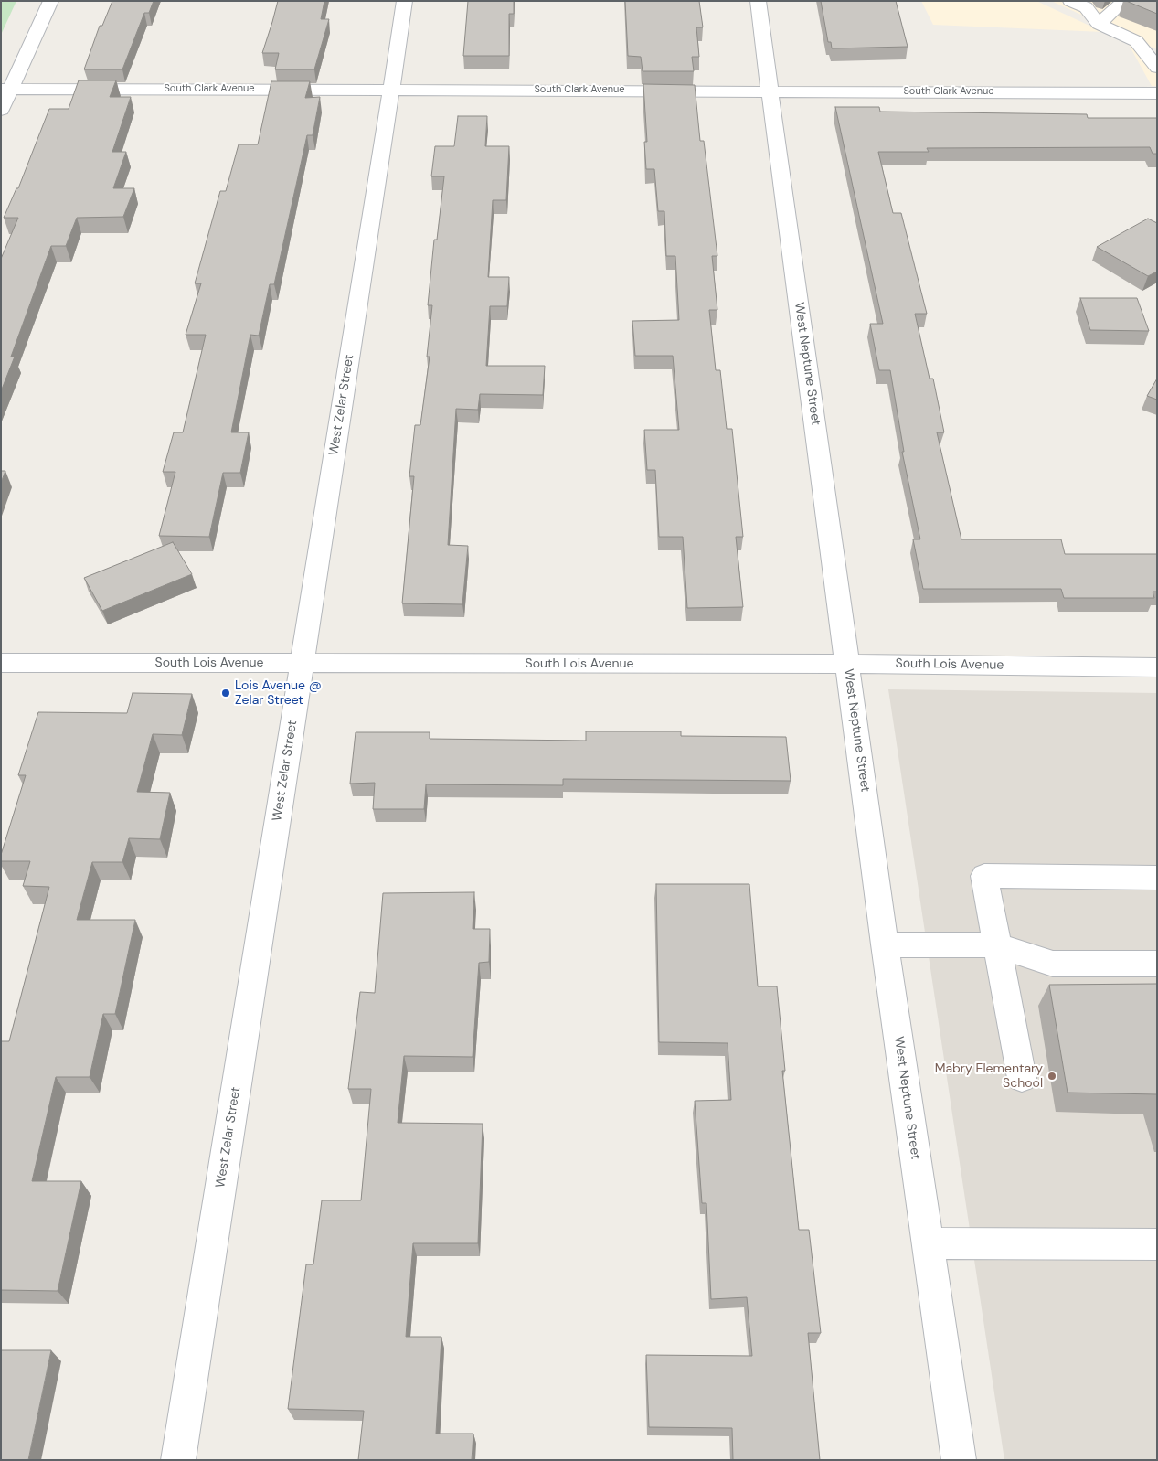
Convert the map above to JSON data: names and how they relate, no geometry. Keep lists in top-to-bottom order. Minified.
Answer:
{"streets":{"street":["South Clark Avenue","West Neptune Street","West Zelar Street","South Lois Avenue"]},"crossings":[["South Clark Avenue","West Neptune Street"],["South Clark Avenue","West Zelar Street"],["West Neptune Street","South Lois Avenue"],["West Zelar Street","South Lois Avenue"]],"places":["Lois Avenue @ Zelar Street","Mabry Elementary School"]}
